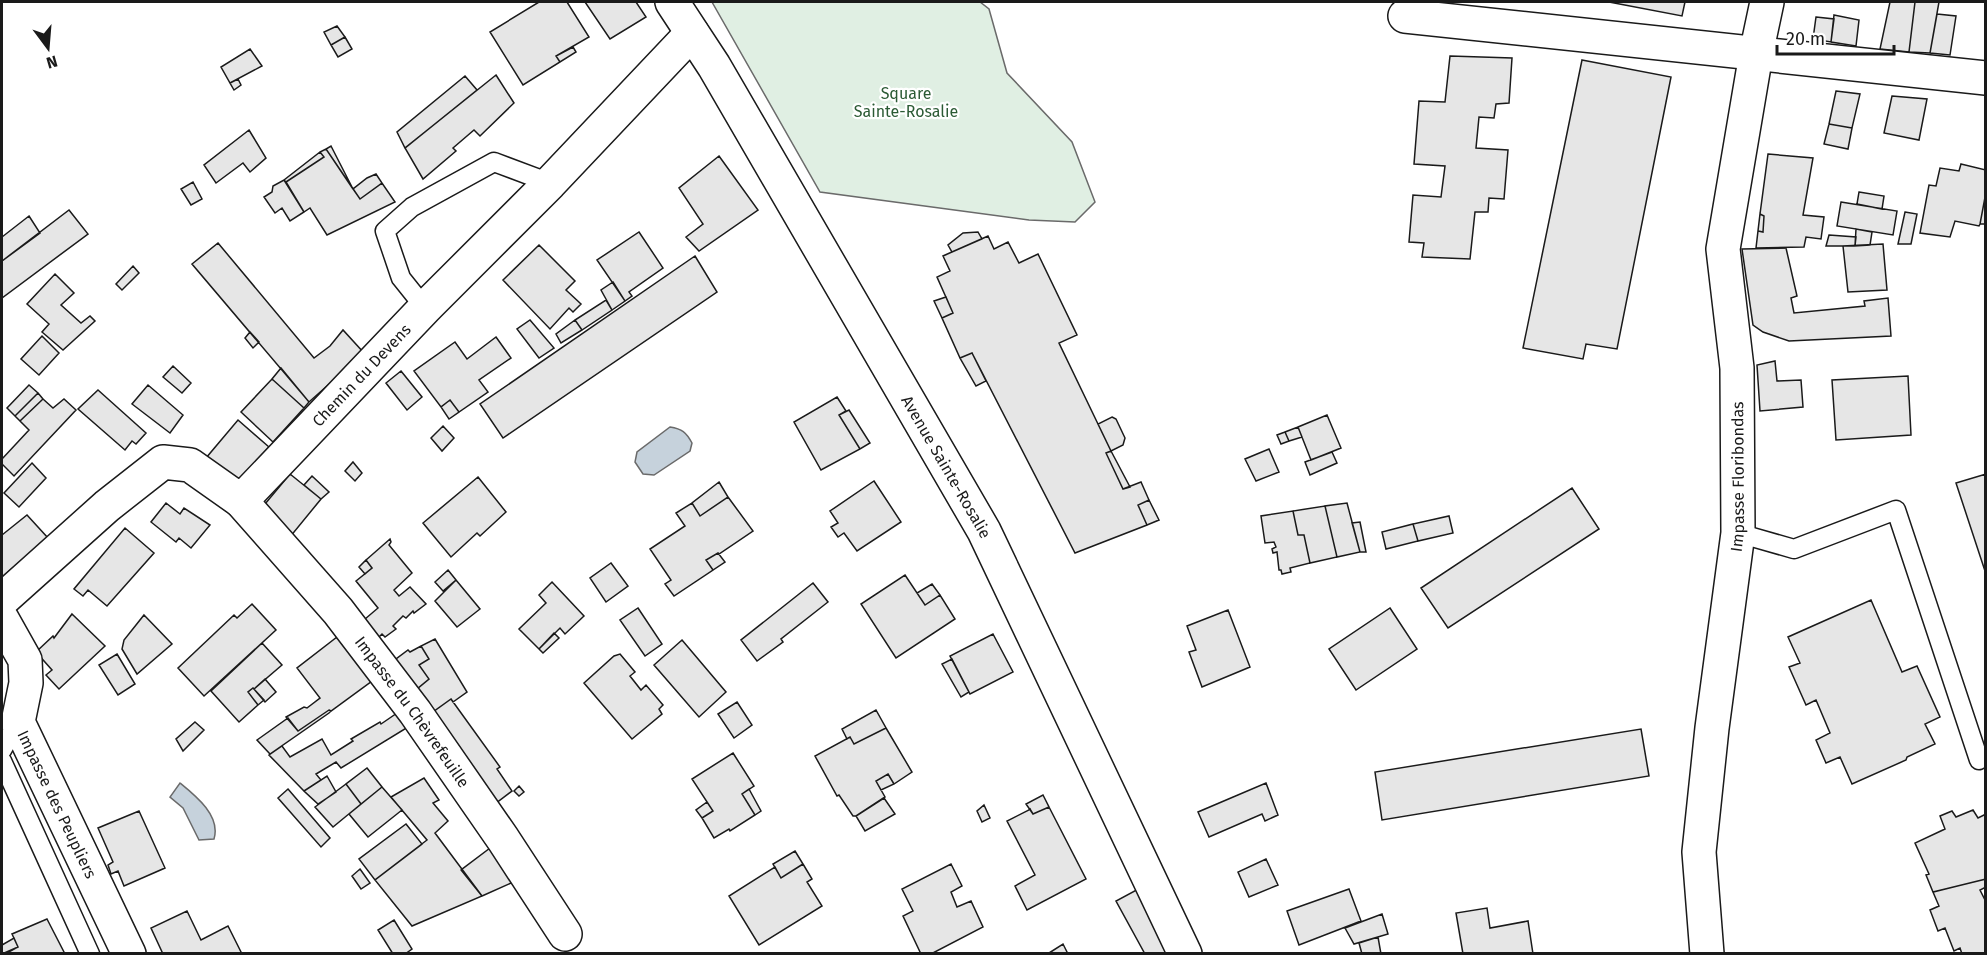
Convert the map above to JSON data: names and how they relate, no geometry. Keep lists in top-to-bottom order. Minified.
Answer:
{"streets":{"street":["Chemin du Devens","Avenue Sainte-Rosalie","Impasse Floribondas","Impasse du Chèvrefeuille","Impasse des Peupliers"]},"crossings":[["Chemin du Devens","Avenue Sainte-Rosalie"],["Chemin du Devens","Impasse du Chèvrefeuille"]],"parks":["Square Sainte-Rosalie"],"scale_bar":"20 m","north":"bottom"}
